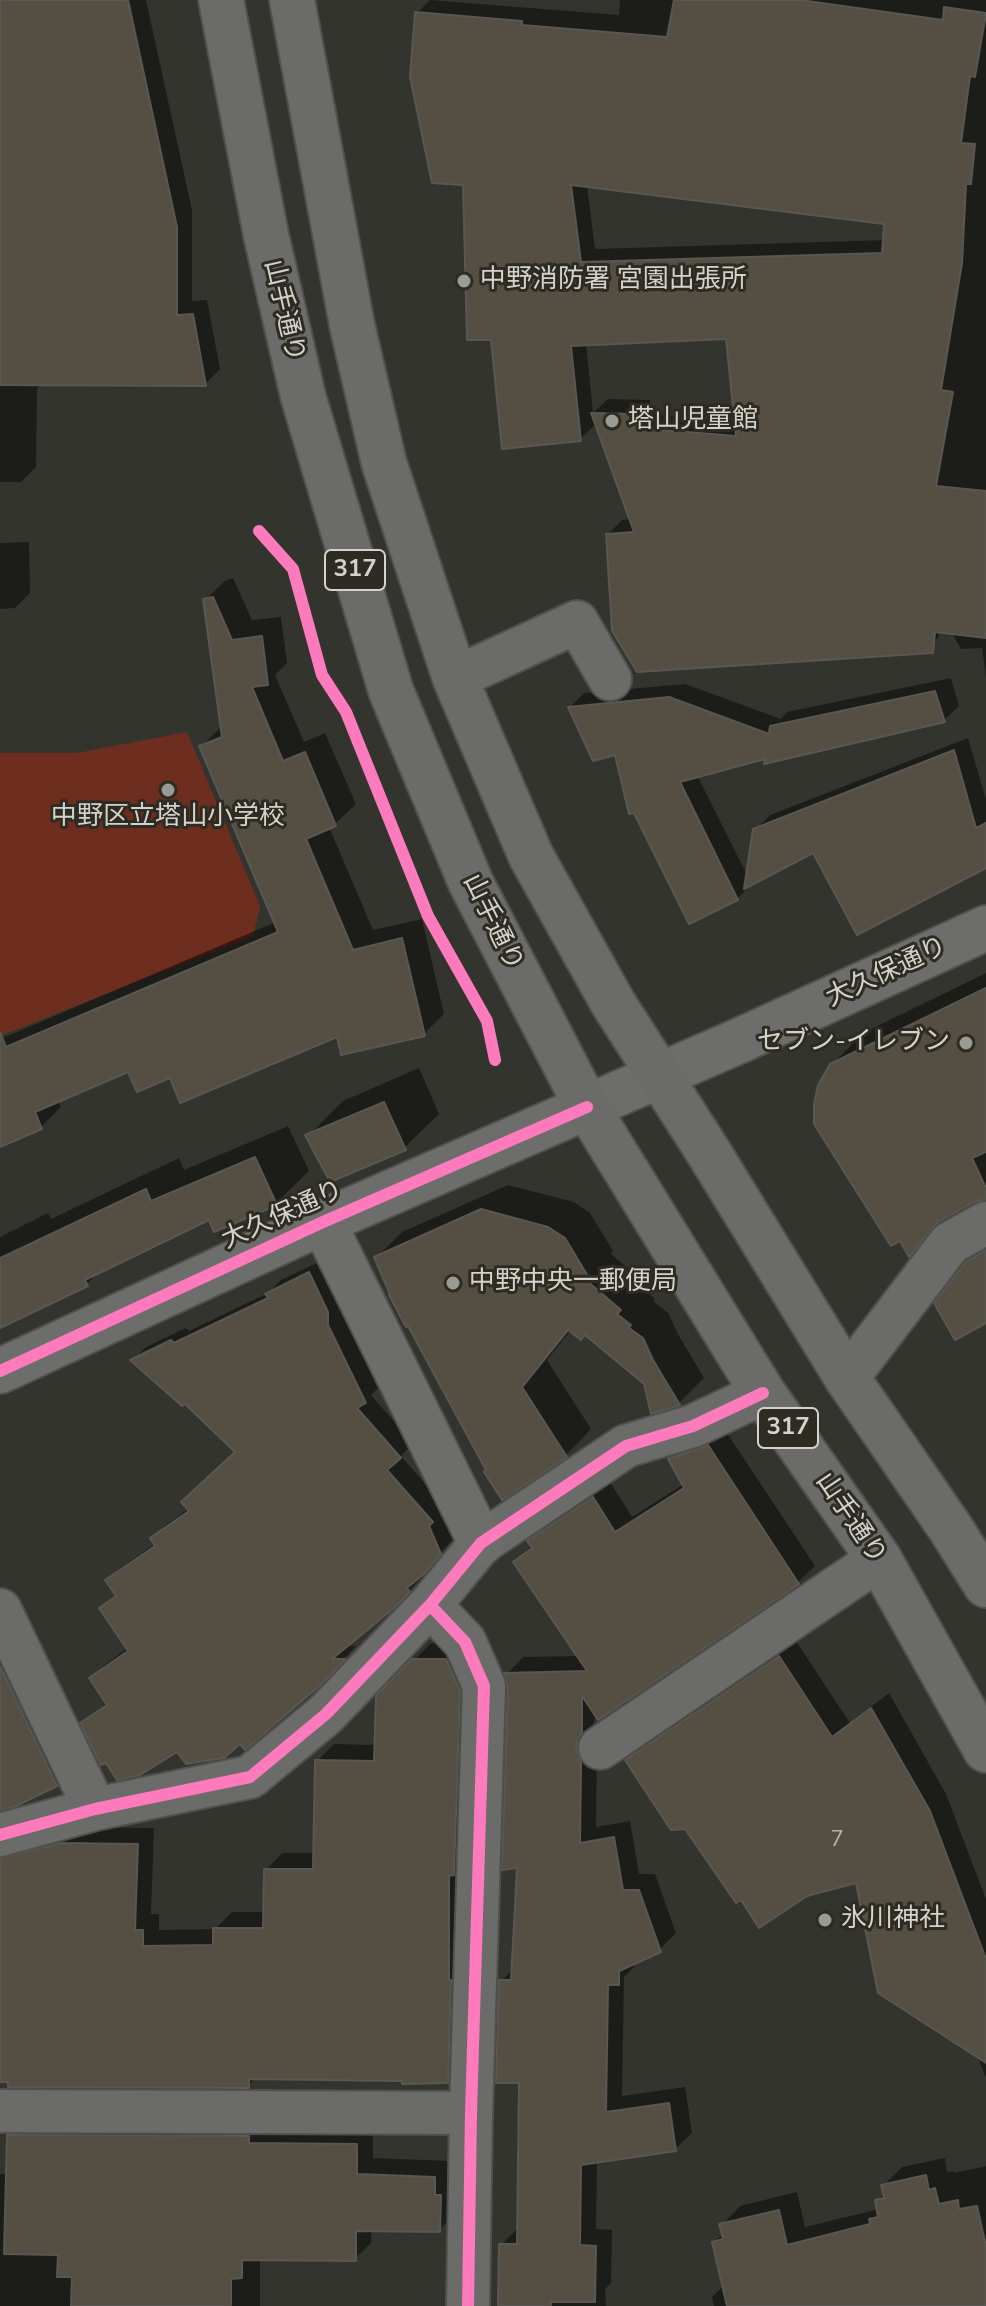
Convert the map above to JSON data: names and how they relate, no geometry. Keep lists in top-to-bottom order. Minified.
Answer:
{"streets":{"main road":["山手通り","317","大久保通り"]},"crossings":[["山手通り","大久保通り"],["317","大久保通り"]],"places":["中野消防署 宮園出張所","塔山児童館","中野区立塔山小学校","セブン-イレブン","中野中央一郵便局","氷川神社"],"house_numbers":["7"]}
